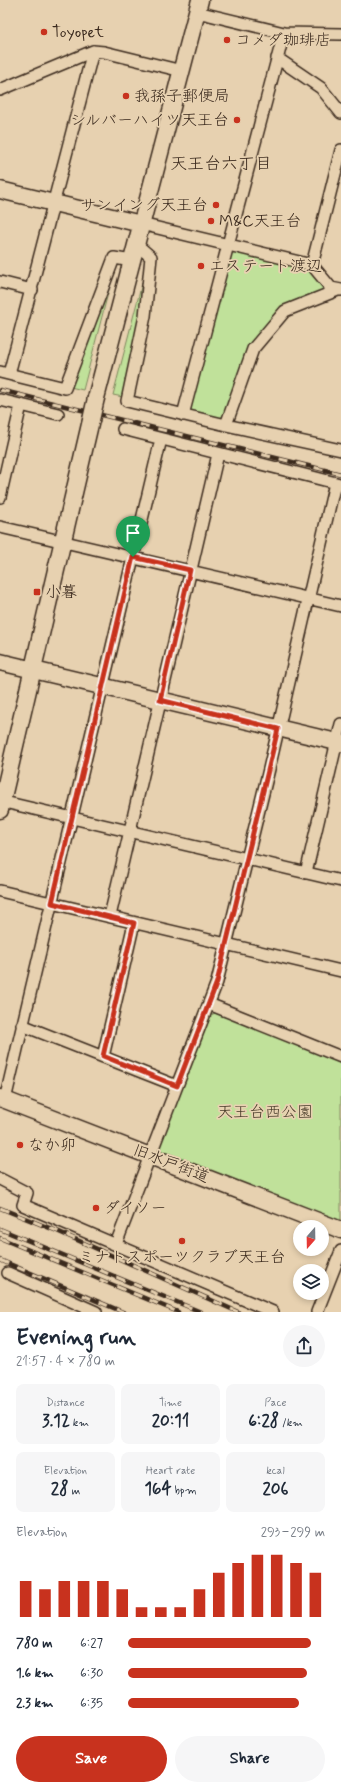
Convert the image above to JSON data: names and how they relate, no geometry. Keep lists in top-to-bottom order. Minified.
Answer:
{"streets":{"street":["旧水戸街道"]},"districts":["天王台六丁目"],"parks":["天王台西公園"],"places":{"other":["Toyopet","コメダ珈琲店","我孫子郵便局","シルバーハイツ天王台","サンイング天王台","M&C天王台","エステート渡辺","なか卯","ダイソー","ミナトスポーツクラブ天王台"],"transit":["小暮"]},"north":"bottom","page":{"heading":["Evening run","21:57 · 4 × 780 m"],"stats":[["Distance","3.12 km"],["Time","20:11"],["Pace","6:28 /km"],["Elevation","28 m"],["Heart rate","164 bpm"],["kcal","206"]],"chart":["Elevation","293–299 m"],"list":[{"name":"780 m","note":"6:27"},{"name":"1.6 km","note":"6:30"},{"name":"2.3 km","note":"6:35"}],"buttons":["Save","Share"]}}
